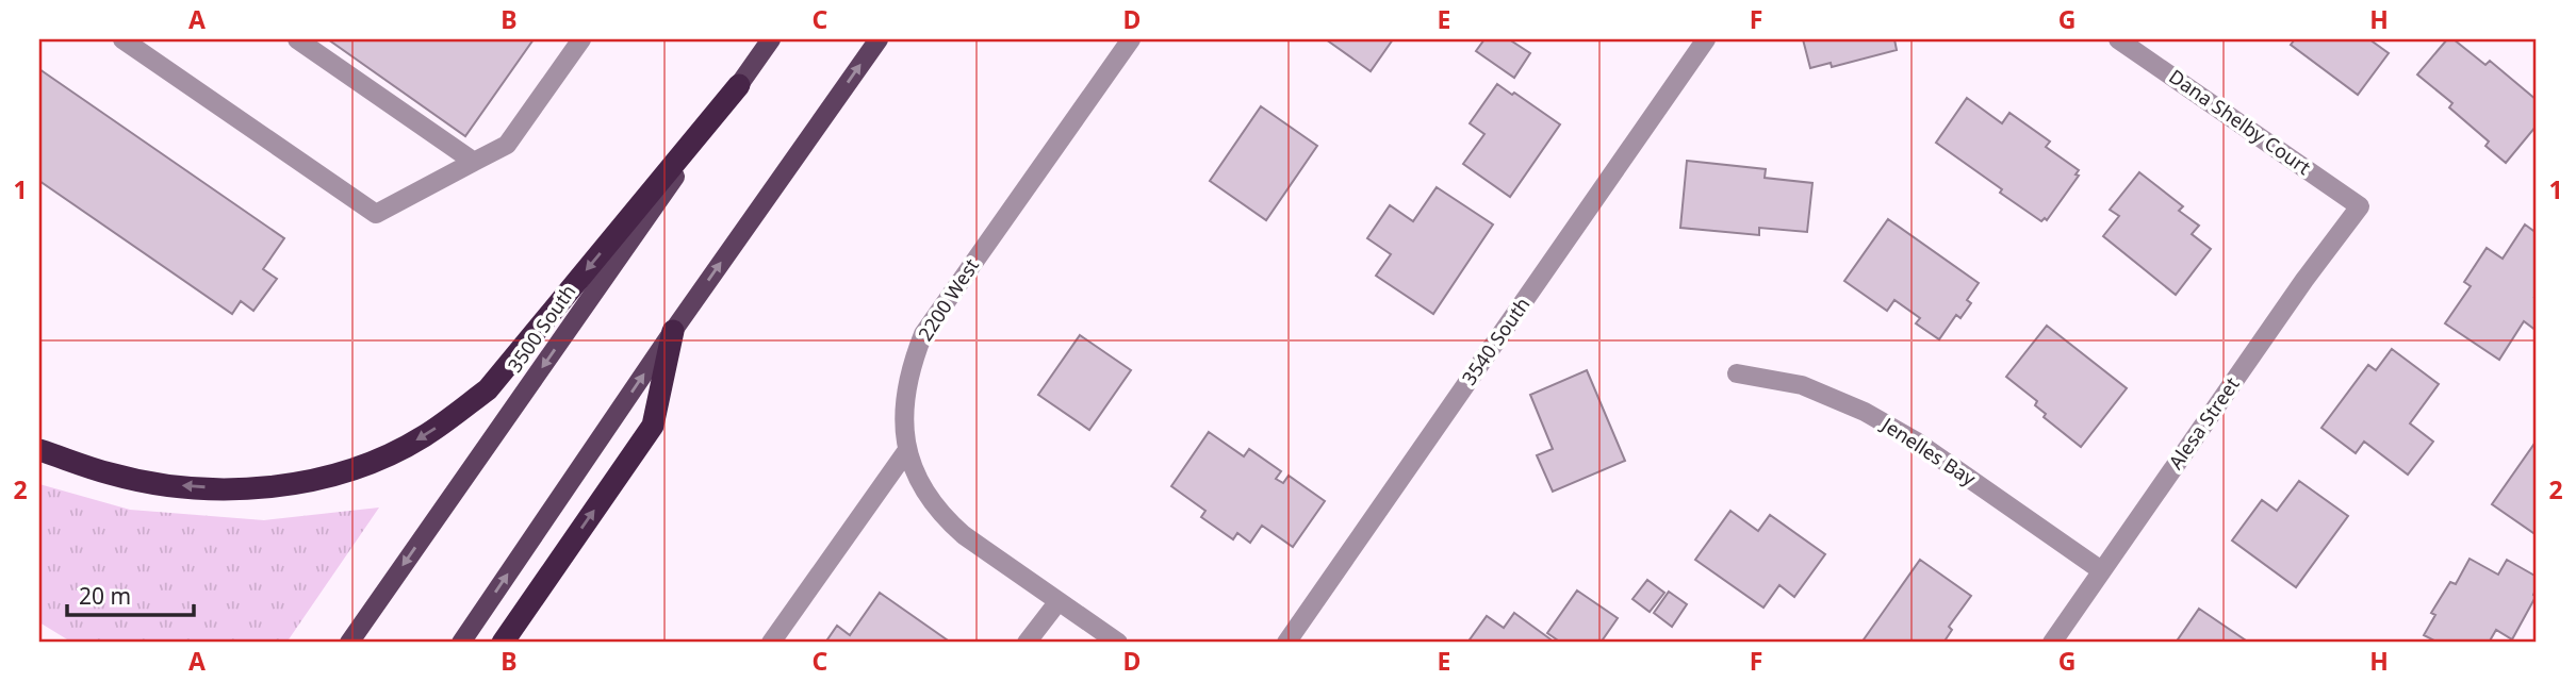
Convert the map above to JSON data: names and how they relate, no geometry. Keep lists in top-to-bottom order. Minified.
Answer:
{"streets":{"main road":["3500 South"],"street":["Dana Shelby Court","2200 West","3540 South","Alesa Street","Jenelles Bay"]},"crossings":[["Dana Shelby Court","Alesa Street"],["Alesa Street","Jenelles Bay"]],"scale_bar":"20 m","grid":{"columns":["A","B","C","D","E","F","G","H"],"rows":["1","2"]}}
